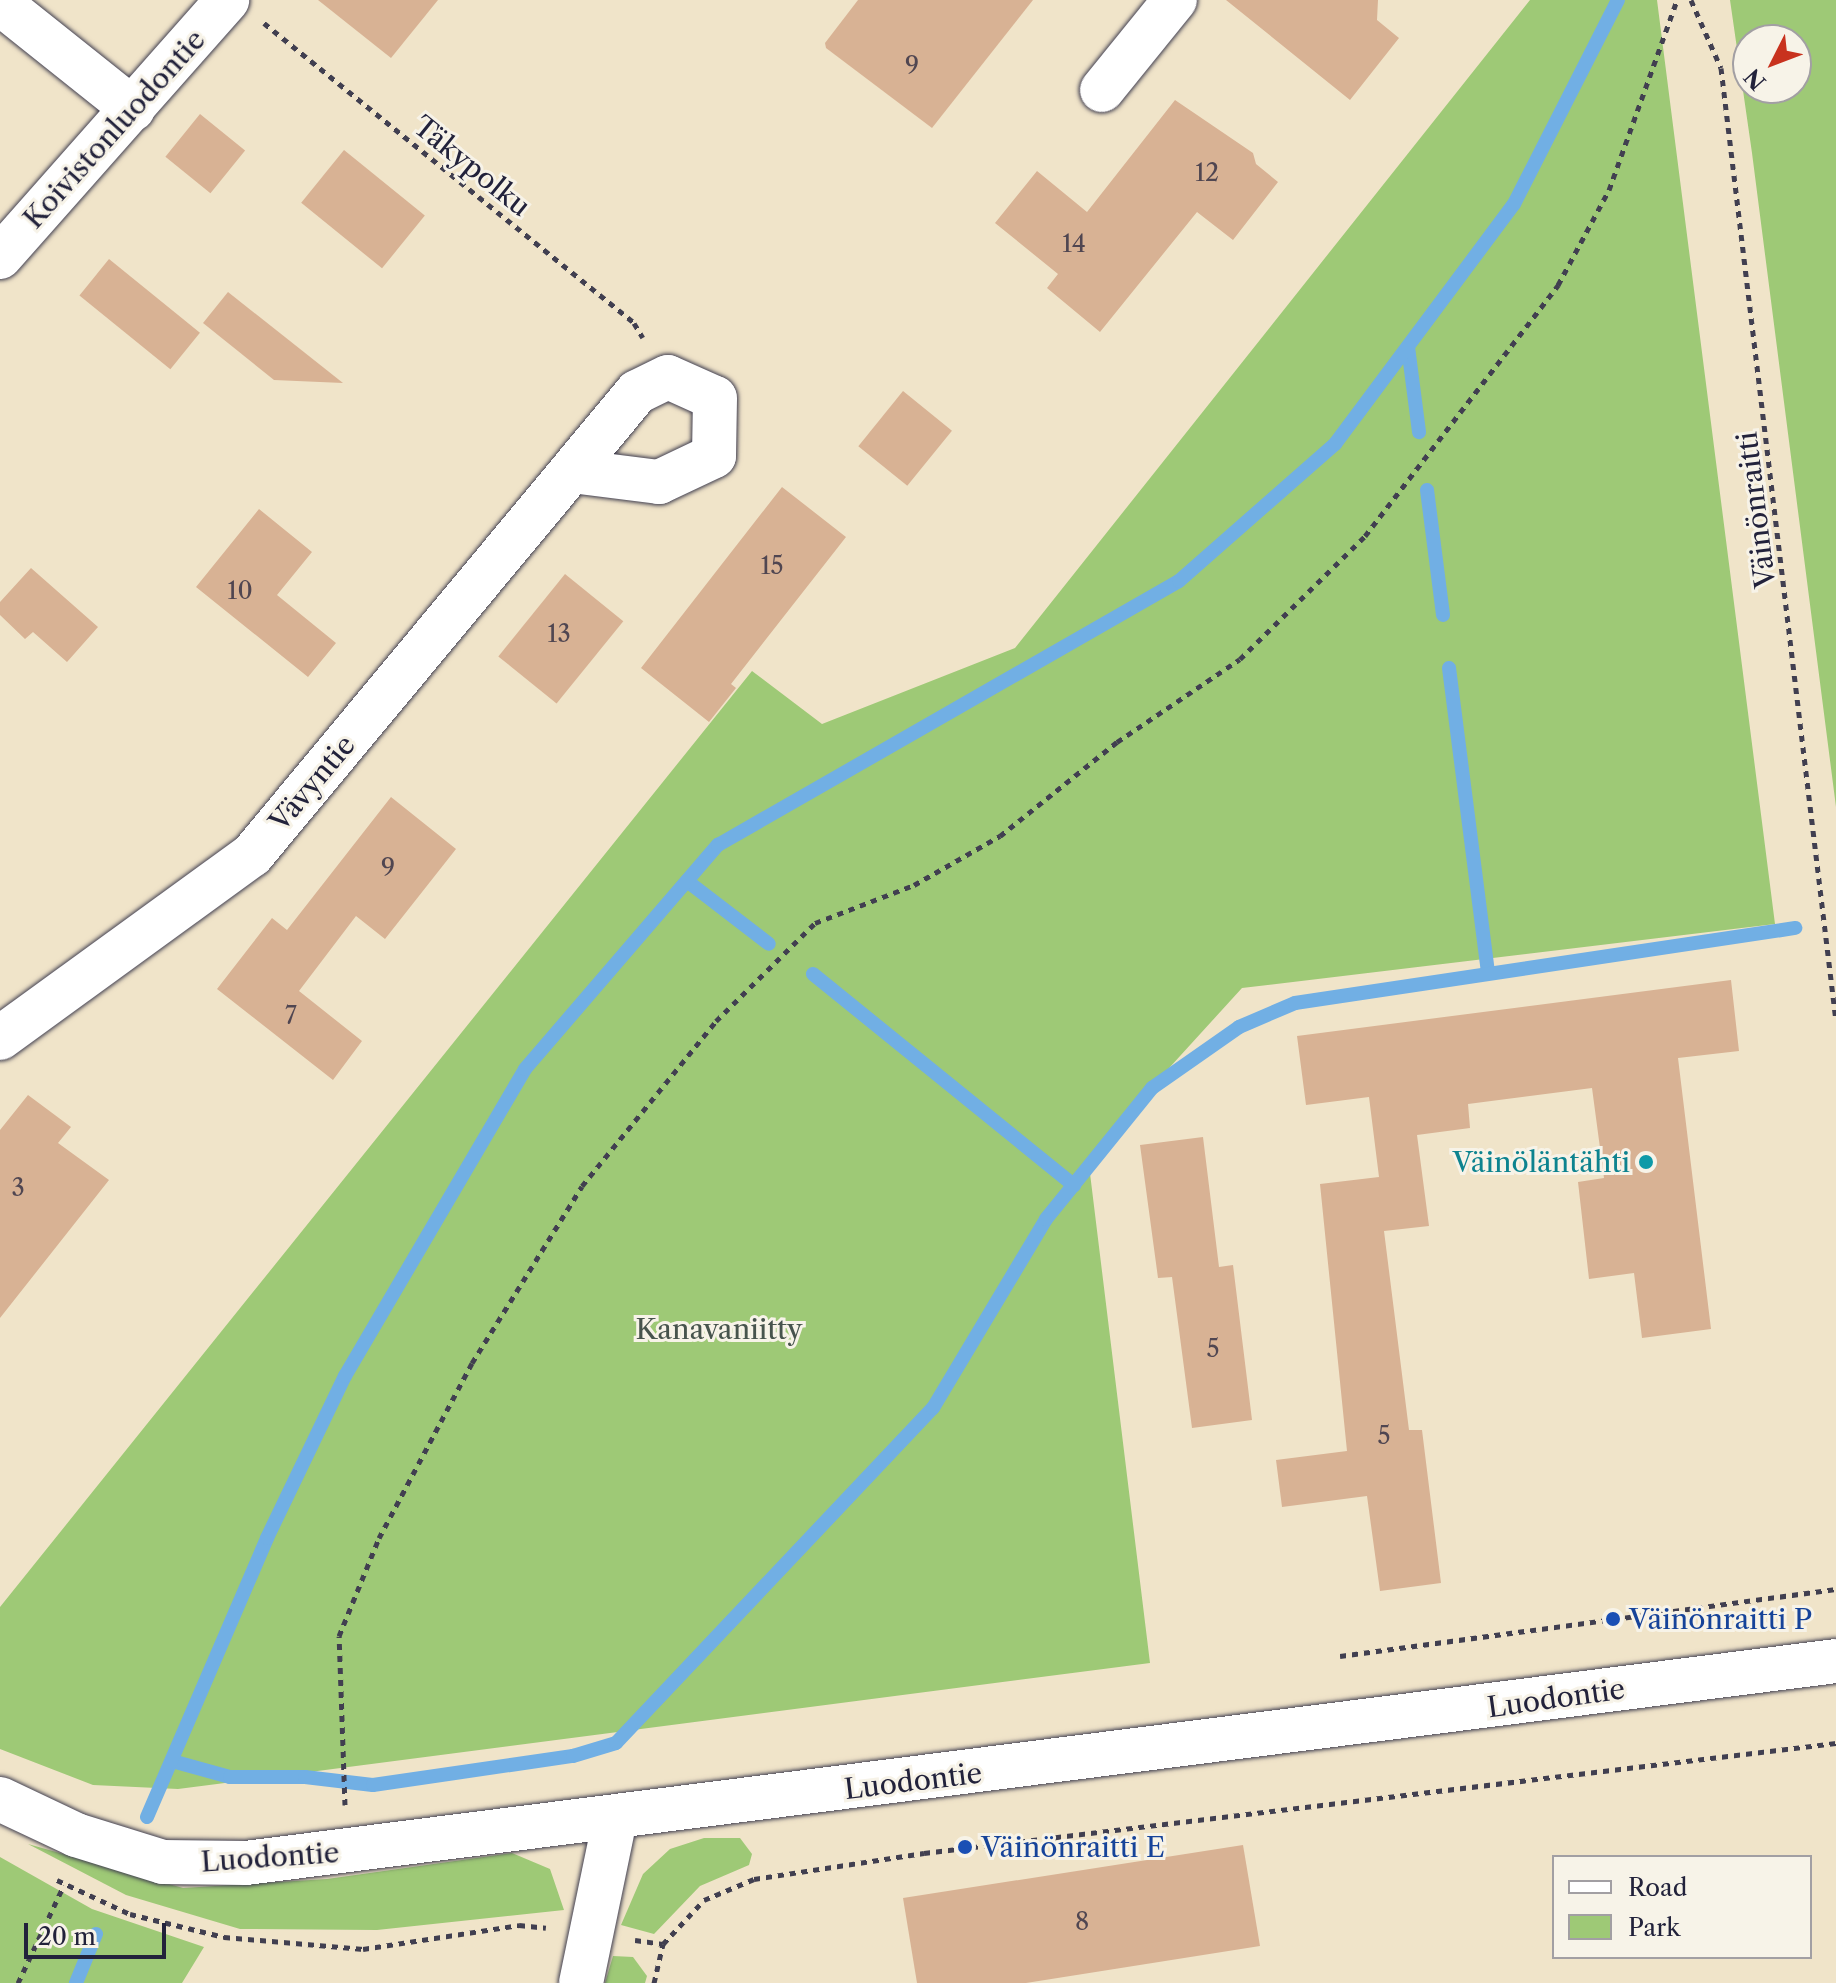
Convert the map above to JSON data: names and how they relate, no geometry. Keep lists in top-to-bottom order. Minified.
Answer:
{"streets":{"street":["Koivistonluodontie","Vävyntie","Luodontie"],"path":["Täkypolku","Väinönraitti"]},"crossings":[["Koivistonluodontie","Täkypolku"],["Täkypolku","Vävyntie"]],"parks":["Kanavaniitty"],"places":["Väinöläntähti","Väinönraitti P","Väinönraitti E"],"house_numbers":["9","12","14","15","10","13","9","7","3","5","5","8"],"legend":["Road","Park"],"scale_bar":"20 m","north":"bottom left"}
